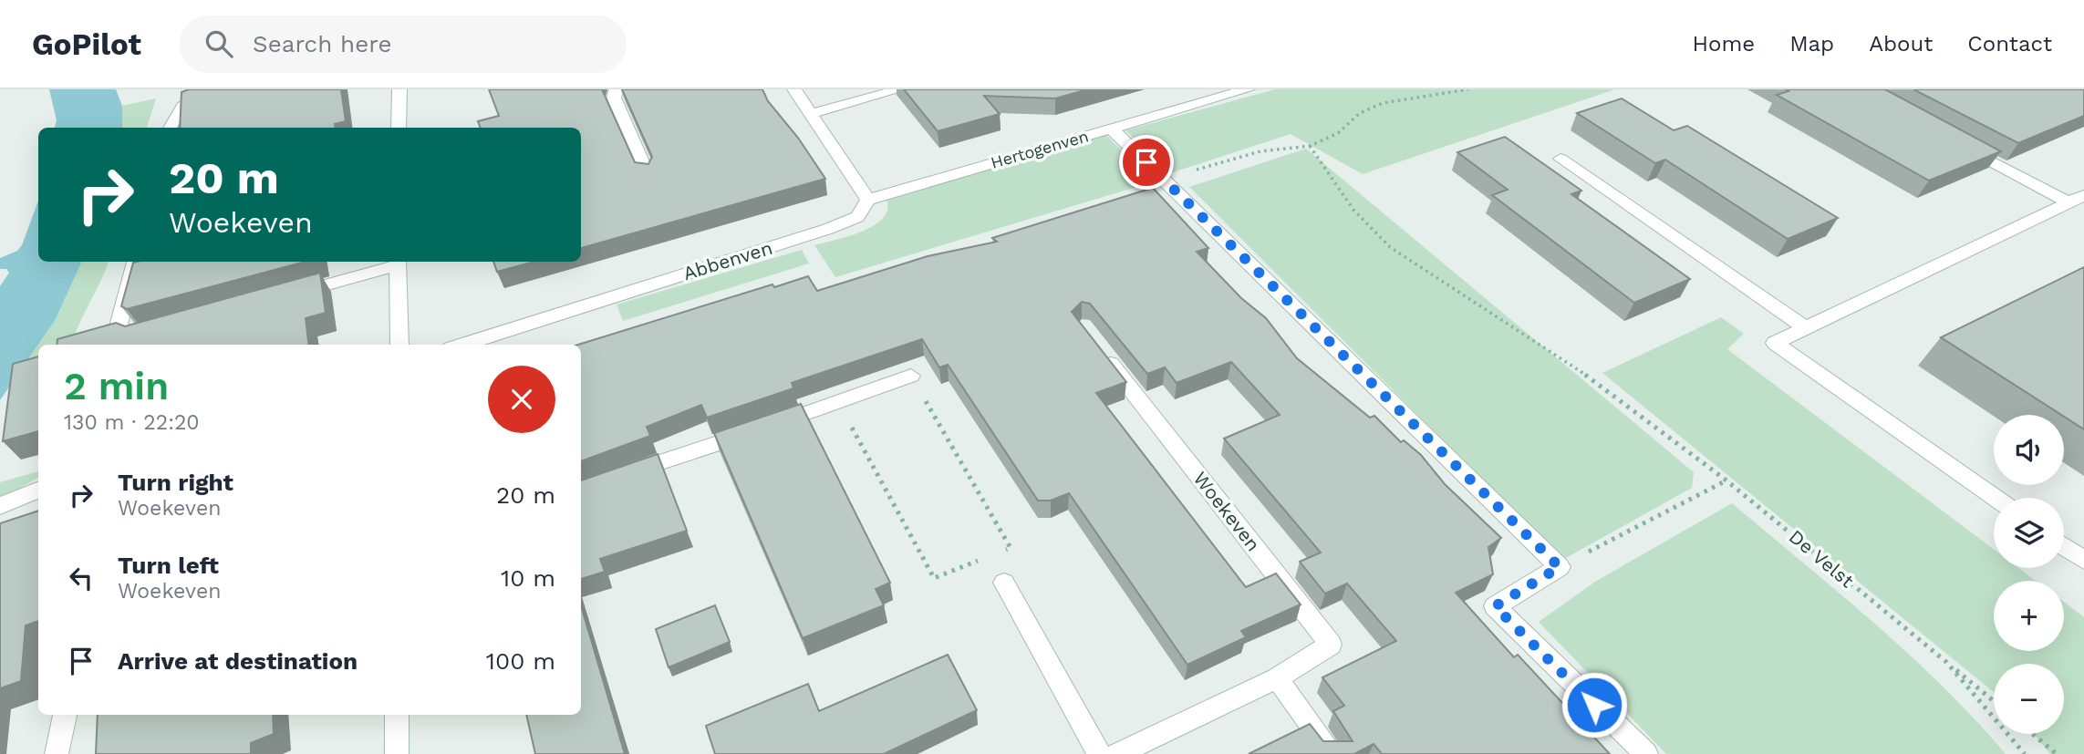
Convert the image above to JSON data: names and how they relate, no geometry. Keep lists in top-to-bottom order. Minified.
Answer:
{"streets":{"street":["Hertogenven","Abbenven","Woekeven"],"path":["De Velst"]},"crossings":[["Hertogenven","Abbenven"]],"page":{"header":"GoPilot","search":"Search here","nav":["Home","Map","About","Contact"],"turn":["20 m","Woekeven"],"heading":["2 min","130 m · 22:20"],"map_buttons":["+","−"],"list":[{"name":"Turn right","note":"Woekeven","value":"20 m"},{"name":"Turn left","note":"Woekeven","value":"10 m"},{"name":"Arrive at destination","value":"100 m"}]}}
